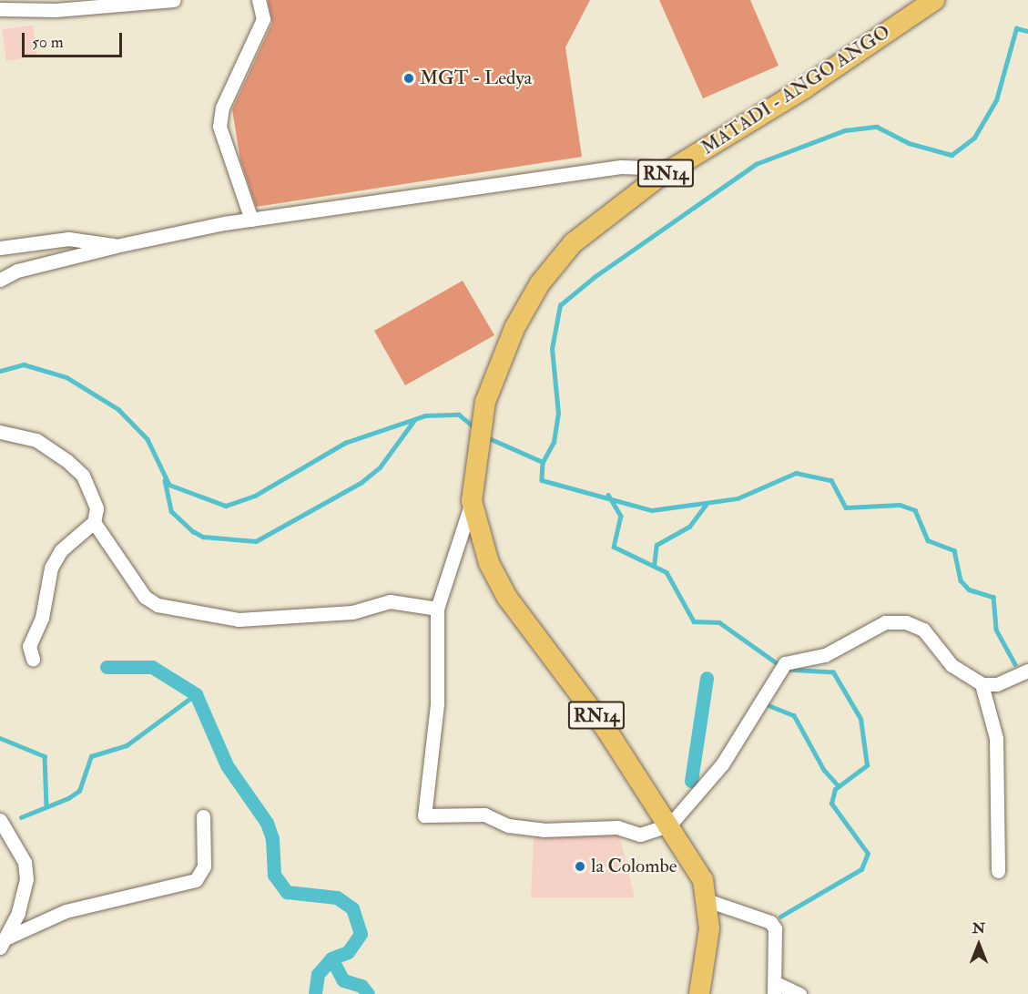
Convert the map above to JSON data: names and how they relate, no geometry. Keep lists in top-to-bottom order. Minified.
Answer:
{"streets":{"highway":["MATADI - ANGO ANGO","RN14"]},"places":["MGT - Ledya","la Colombe"],"scale_bar":"50 m","north":"top"}
